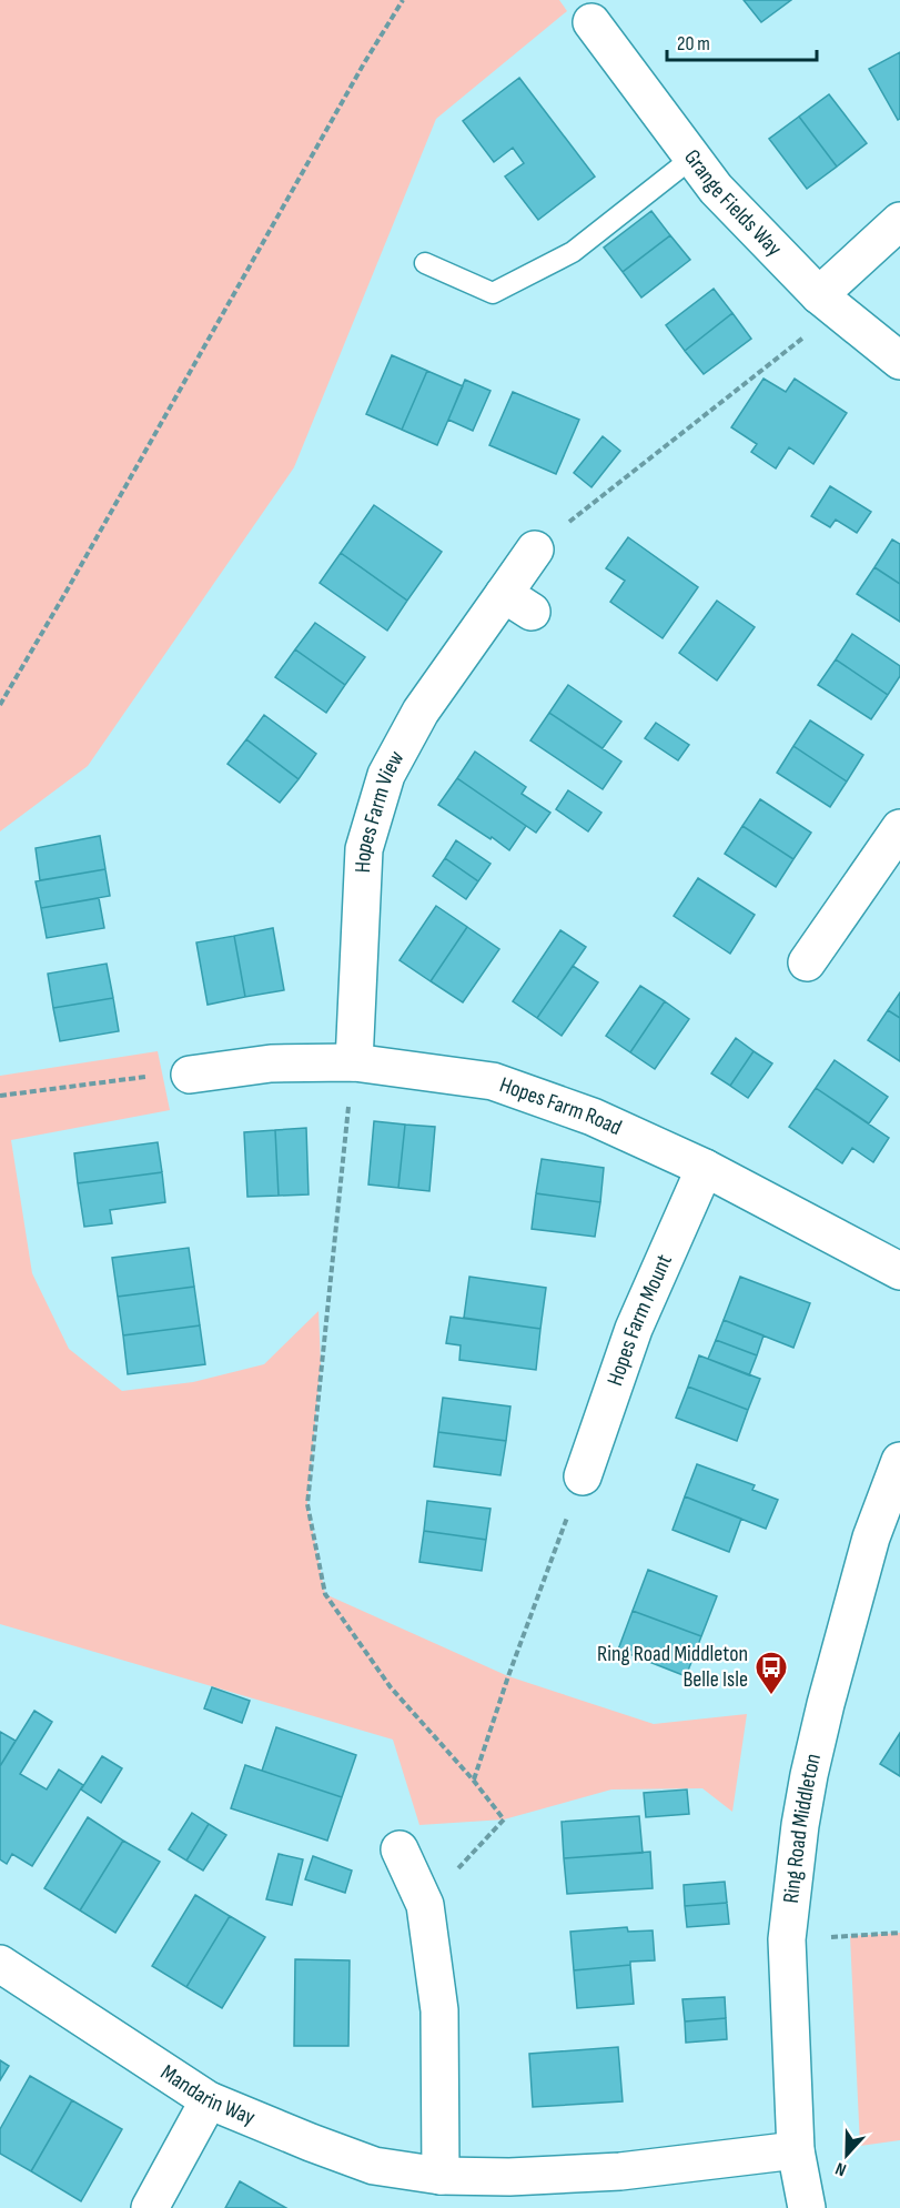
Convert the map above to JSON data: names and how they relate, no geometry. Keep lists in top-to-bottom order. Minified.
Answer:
{"streets":{"street":["Grange Fields Way","Hopes Farm View","Hopes Farm Road","Hopes Farm Mount","Ring Road Middleton","Mandarin Way"]},"crossings":[["Hopes Farm View","Hopes Farm Road"],["Hopes Farm Road","Hopes Farm Mount"],["Ring Road Middleton","Mandarin Way"]],"places":{"bus stop":["Ring Road Middleton Belle Isle"]},"scale_bar":"20 m","north":"bottom"}
